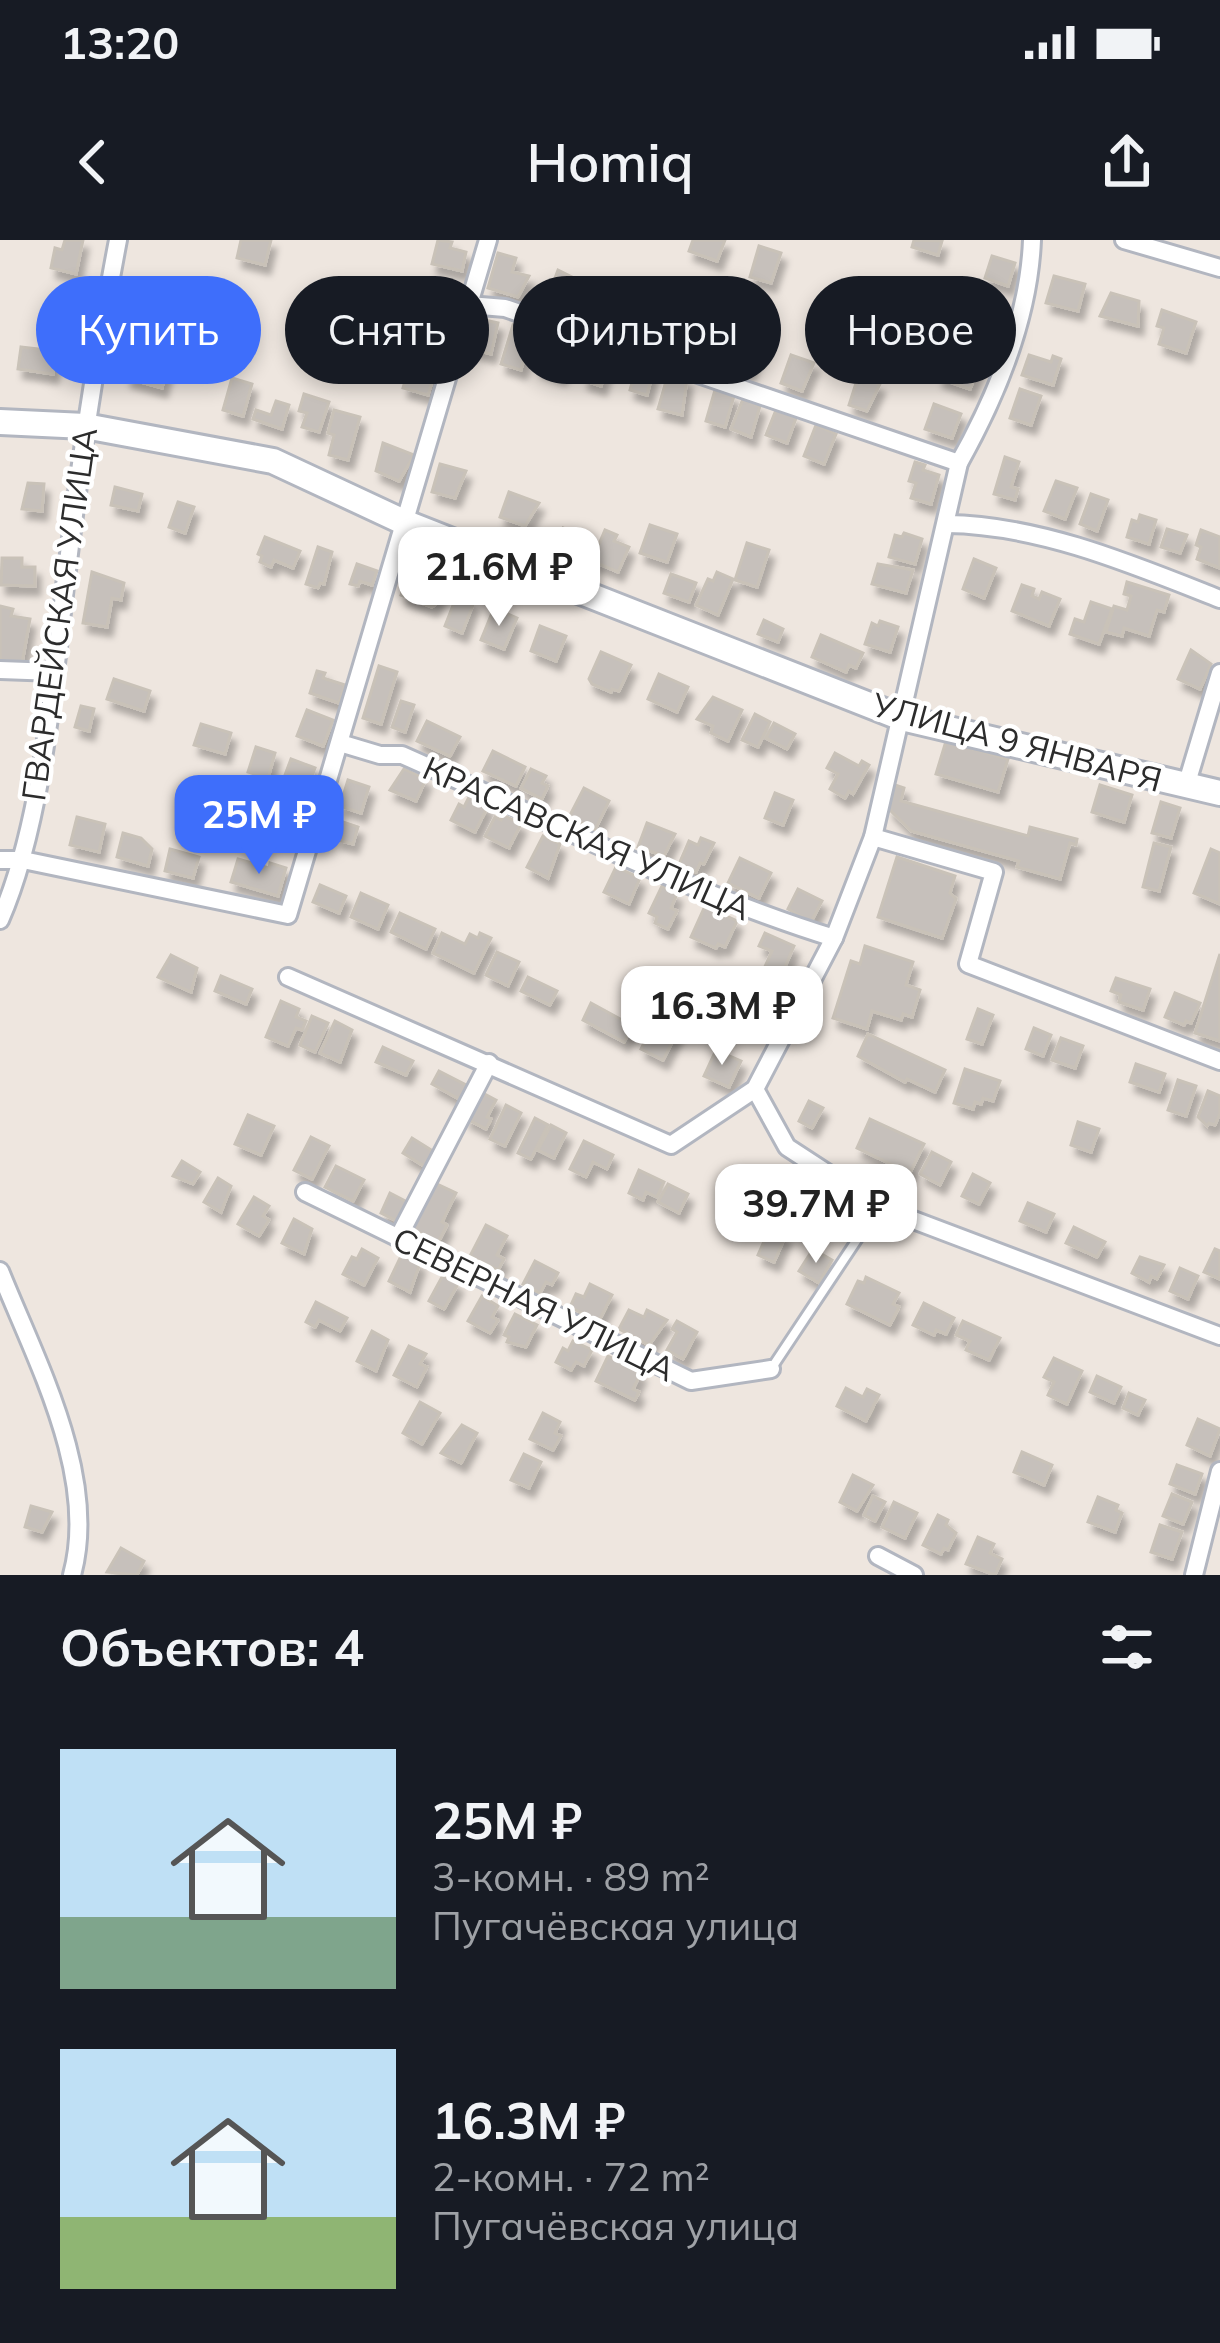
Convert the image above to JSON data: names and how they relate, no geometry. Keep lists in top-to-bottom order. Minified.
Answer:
{"streets":{"street":["ГВАРДЕЙСКАЯ УЛИЦА","УЛИЦА 9 ЯНВАРЯ","КРАСАВСКАЯ УЛИЦА","СЕВЕРНАЯ УЛИЦА"]},"crossings":[["ГВАРДЕЙСКАЯ УЛИЦА","УЛИЦА 9 ЯНВАРЯ"]],"page":{"status":"13:20","header":"Homiq","chip":["Купить","Снять","Фильтры","Новое"],"price":["21.6M ₽","25M ₽","16.3M ₽","39.7M ₽"],"heading":"Объектов: 4","list":[{"name":"25M ₽","note":"3-комн. · 89 m² · Пугачёвская улица"},{"name":"16.3M ₽","note":"2-комн. · 72 m² · Пугачёвская улица"}]}}
